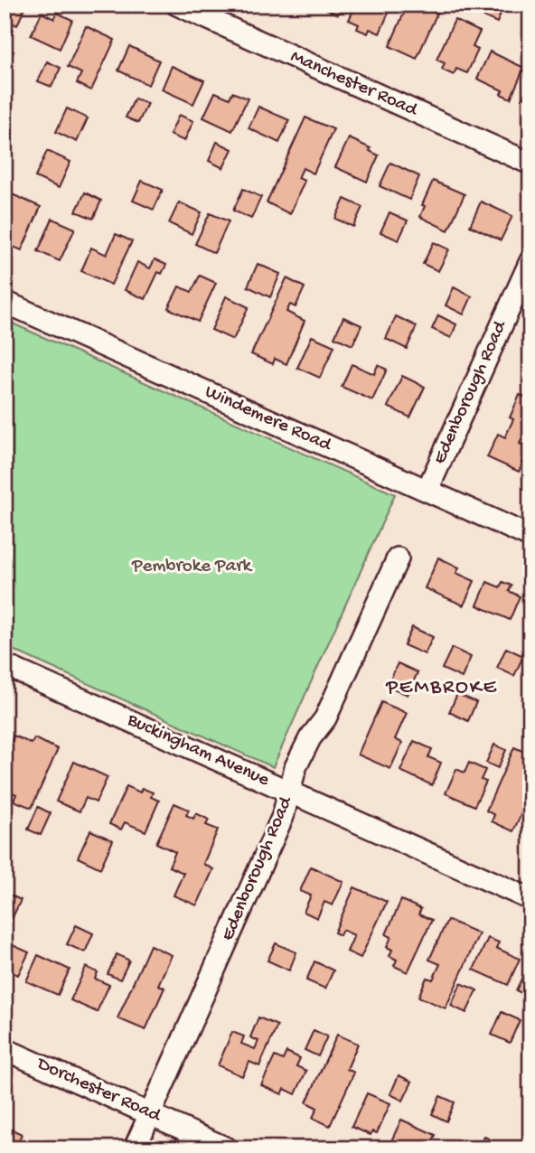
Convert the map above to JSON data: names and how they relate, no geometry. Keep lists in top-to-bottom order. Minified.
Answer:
{"streets":{"street":["Manchester Road","Edenborough Road","Windemere Road","Buckingham Avenue","Dorchester Road"]},"crossings":[["Edenborough Road","Windemere Road"],["Edenborough Road","Buckingham Avenue"],["Edenborough Road","Dorchester Road"]],"districts":["PEMBROKE"],"parks":["Pembroke Park"]}
